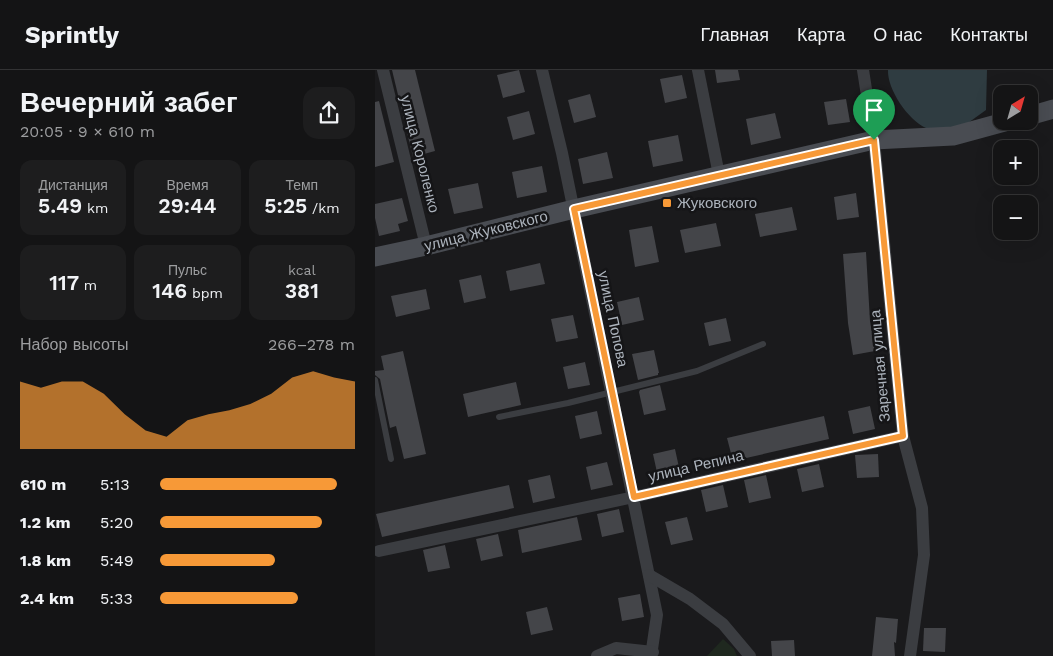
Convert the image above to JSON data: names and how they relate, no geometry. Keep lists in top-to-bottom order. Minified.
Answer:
{"streets":{"street":["улица Короленко","улица Жуковского","улица Попова","Заречная улица","улица Репина"]},"crossings":[["улица Короленко","улица Жуковского"],["улица Жуковского","улица Попова"],["улица Жуковского","Заречная улица"],["улица Попова","улица Репина"],["Заречная улица","улица Репина"]],"places":{"transit":["Жуковского"]},"north":"top right","page":{"header":"Sprintly","nav":["Главная","Карта","О нас","Контакты"],"heading":["Вечерний забег","20:05 · 9 × 610 m"],"map_buttons":["+","−"],"stats":[["Дистанция","5.49 km"],["Время","29:44"],["Темп","5:25 /km"],["117 m"],["Пульс","146 bpm"],["kcal","381"]],"chart":["Набор высоты","266–278 m"],"list":[{"name":"610 m","note":"5:13"},{"name":"1.2 km","note":"5:20"},{"name":"1.8 km","note":"5:49"},{"name":"2.4 km","note":"5:33"}]}}
